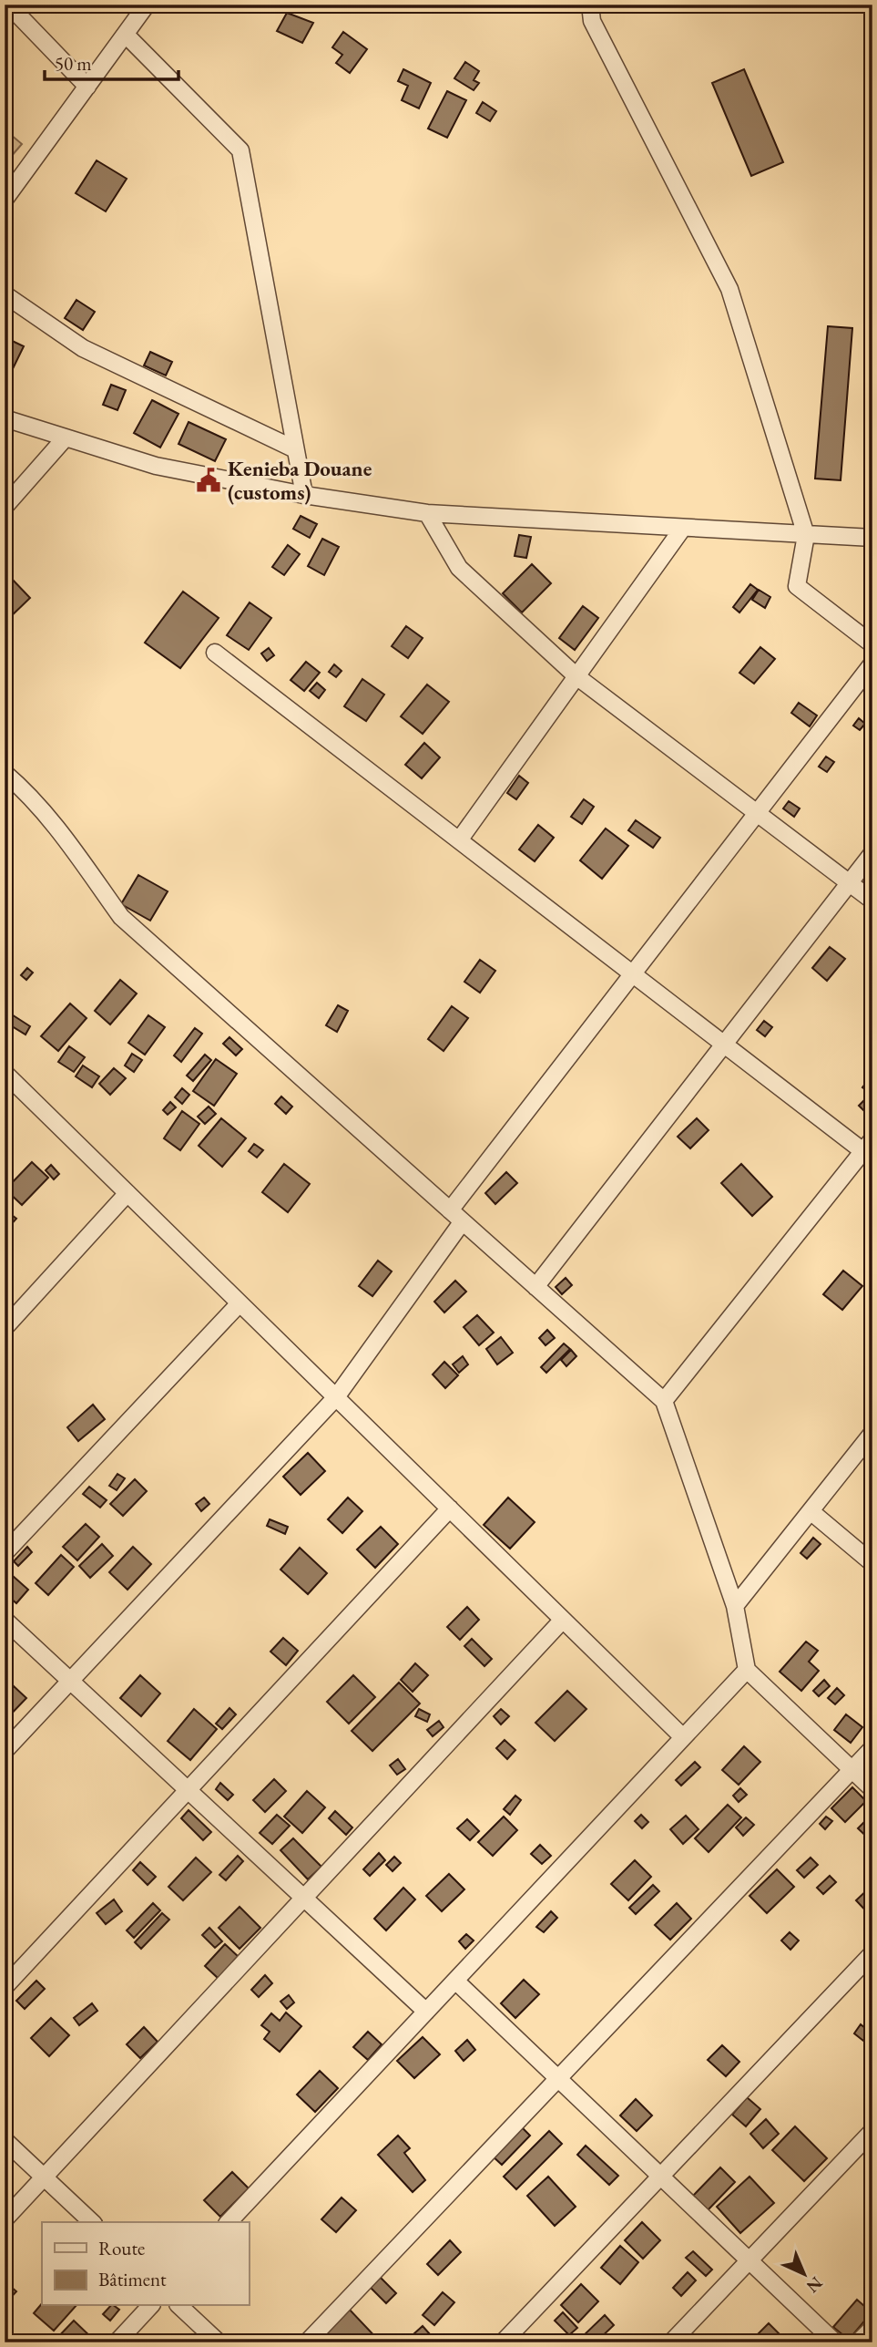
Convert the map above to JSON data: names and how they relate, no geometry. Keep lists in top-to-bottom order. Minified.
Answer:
{"places":{"public building":["Kenieba Douane (customs)"]},"legend":["Route","Bâtiment"],"scale_bar":"50 m","north":"bottom right"}
